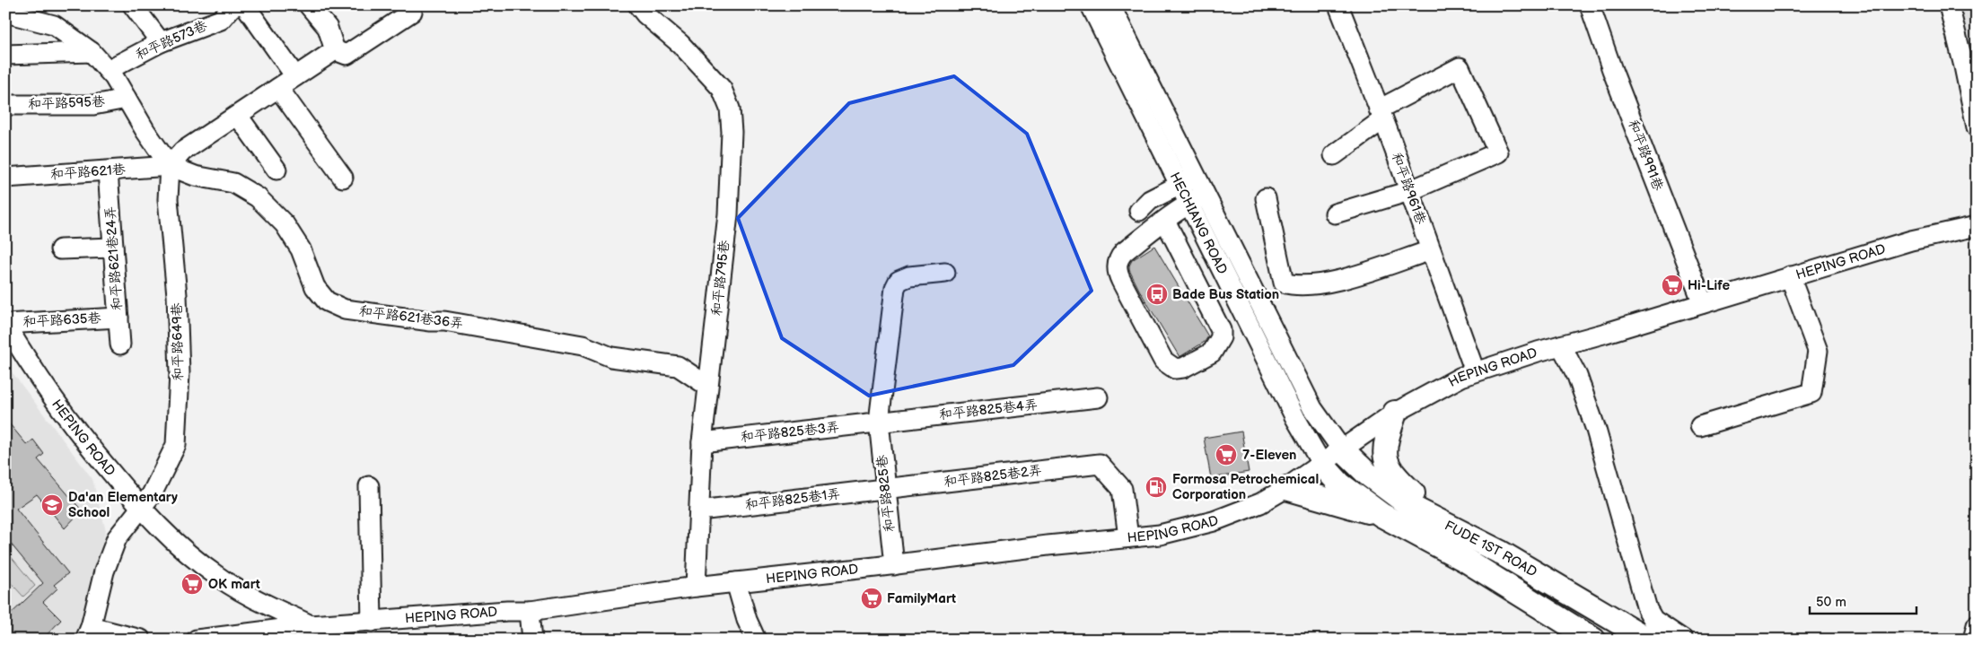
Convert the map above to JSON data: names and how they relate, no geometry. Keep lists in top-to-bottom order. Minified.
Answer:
{"streets":{"main road":["FUDE 1ST ROAD"],"street":["和平路573巷","和平路595巷","和平路991巷","和平路621巷","和平路961巷","HECHIANG ROAD","和平路621巷24弄","HEPING ROAD","和平路795巷","和平路621巷36弄","和平路635巷","和平路649巷","和平路825巷4弄","和平路825巷3弄","和平路825巷2弄","和平路825巷","和平路825巷1弄"]},"crossings":[["和平路991巷","HEPING ROAD"],["和平路621巷","和平路621巷24弄"],["和平路621巷","和平路621巷36弄"],["和平路621巷","和平路649巷"],["和平路961巷","HEPING ROAD"],["HECHIANG ROAD","HEPING ROAD"],["HECHIANG ROAD","FUDE 1ST ROAD"],["和平路621巷24弄","和平路635巷"],["HEPING ROAD","和平路795巷"],["HEPING ROAD","和平路635巷"],["HEPING ROAD","和平路649巷"],["HEPING ROAD","和平路825巷2弄"],["HEPING ROAD","和平路825巷"],["HEPING ROAD","FUDE 1ST ROAD"],["和平路795巷","和平路621巷36弄"],["和平路795巷","和平路825巷3弄"],["和平路795巷","和平路825巷1弄"],["和平路621巷36弄","和平路649巷"],["和平路825巷4弄","和平路825巷3弄"],["和平路825巷4弄","和平路825巷"],["和平路825巷3弄","和平路825巷"],["和平路825巷2弄","和平路825巷"],["和平路825巷2弄","和平路825巷1弄"],["和平路825巷","和平路825巷1弄"]],"places":{"supermarket":["Hi-Life","7-Eleven","OK mart","FamilyMart"],"bus stop":["Bade Bus Station"],"fuel station":["Formosa Petrochemical Corporation"],"school or university":["Da'an Elementary School"]},"scale_bar":"50 m"}
